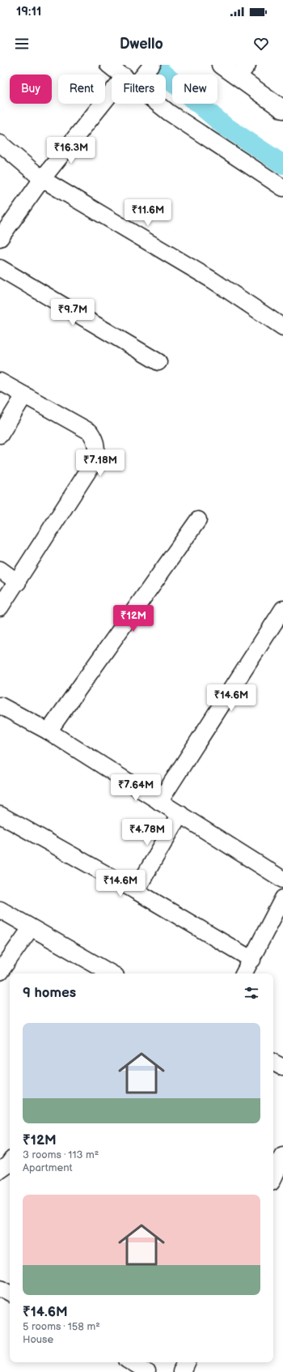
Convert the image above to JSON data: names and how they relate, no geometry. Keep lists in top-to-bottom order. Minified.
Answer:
{"page":{"status":"19:11","header":"Dwello","chip":["Buy","Rent","Filters","New"],"price":["₹16.3M","₹11.6M","₹9.7M","₹7.18M","₹12M","₹14.6M","₹7.64M","₹4.78M","₹14.6M"],"heading":"9 homes","list":[{"name":"₹12M","note":"3 rooms · 113 m² · Apartment"},{"name":"₹14.6M","note":"5 rooms · 158 m² · House"}]}}
